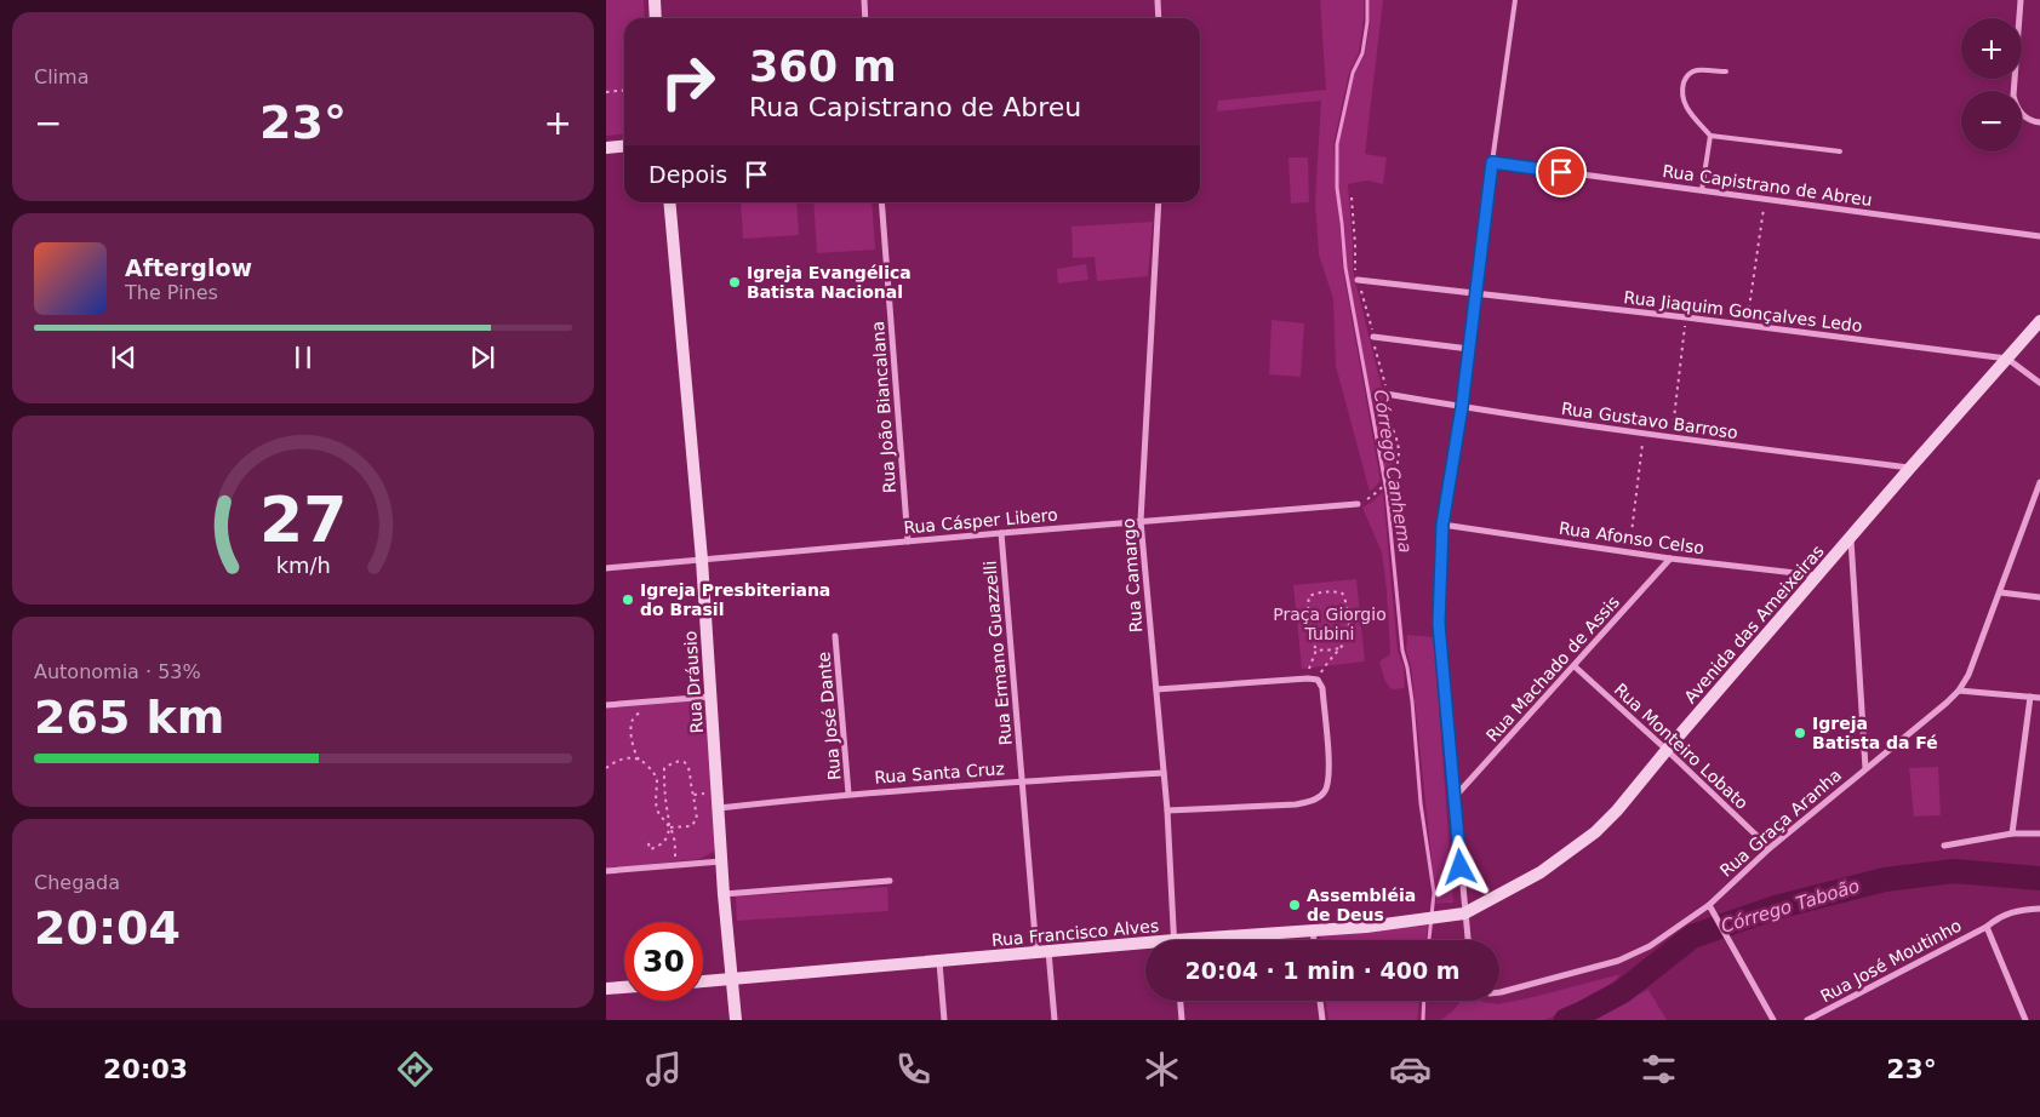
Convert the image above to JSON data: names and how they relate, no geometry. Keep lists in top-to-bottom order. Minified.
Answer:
{"streets":{"street":["Rua Capistrano de Abreu","Rua Jiaquim Gonçalves Ledo","Rua João Biancalana","Rua Gustavo Barroso","Rua Cásper Libero","Rua Afonso Celso","Rua Camargo","Avenida das Ameixeiras","Rua Ermano Guazzelli","Rua Machado de Assis","Rua Dráusio","Rua José Dante","Rua Monteiro Lobato","Rua Santa Cruz","Rua Graça Aranha","Rua Francisco Alves","Rua José Moutinho"]},"crossings":[["Rua Jiaquim Gonçalves Ledo","Avenida das Ameixeiras"],["Rua João Biancalana","Rua Cásper Libero"],["Rua Gustavo Barroso","Avenida das Ameixeiras"],["Rua Cásper Libero","Rua Camargo"],["Rua Cásper Libero","Rua Ermano Guazzelli"],["Rua Cásper Libero","Rua Dráusio"],["Rua Afonso Celso","Avenida das Ameixeiras"],["Rua Afonso Celso","Rua Machado de Assis"],["Rua Camargo","Rua Santa Cruz"],["Avenida das Ameixeiras","Rua Monteiro Lobato"],["Avenida das Ameixeiras","Rua Francisco Alves"],["Rua Ermano Guazzelli","Rua Santa Cruz"],["Rua Ermano Guazzelli","Rua Francisco Alves"],["Rua Machado de Assis","Rua Monteiro Lobato"],["Rua Dráusio","Rua Santa Cruz"],["Rua Dráusio","Rua Francisco Alves"],["Rua José Dante","Rua Santa Cruz"],["Rua Monteiro Lobato","Rua Graça Aranha"]],"water":["Córrego Canhema","Córrego Taboão"],"parks":["Praça Giorgio Tubini"],"places":["Igreja Evangélica Batista Nacional","Igreja Presbiteriana do Brasil","Igreja Batista da Fé","Assembléia de Deus"],"page":{"tile":["Clima",["Autonomia · 53%","265 km"],["Chegada","20:04"]],"map_buttons":["+","−"],"turn":["360 m","Rua Capistrano de Abreu"],"heat":["−","23°","+"],"then":"Depois","song":["Afterglow","The Pines"],"limit":"30","trip":"20:04 · 1 min · 400 m","tabs":["20:03","23°"],"gauge":["27","km/h"]}}
